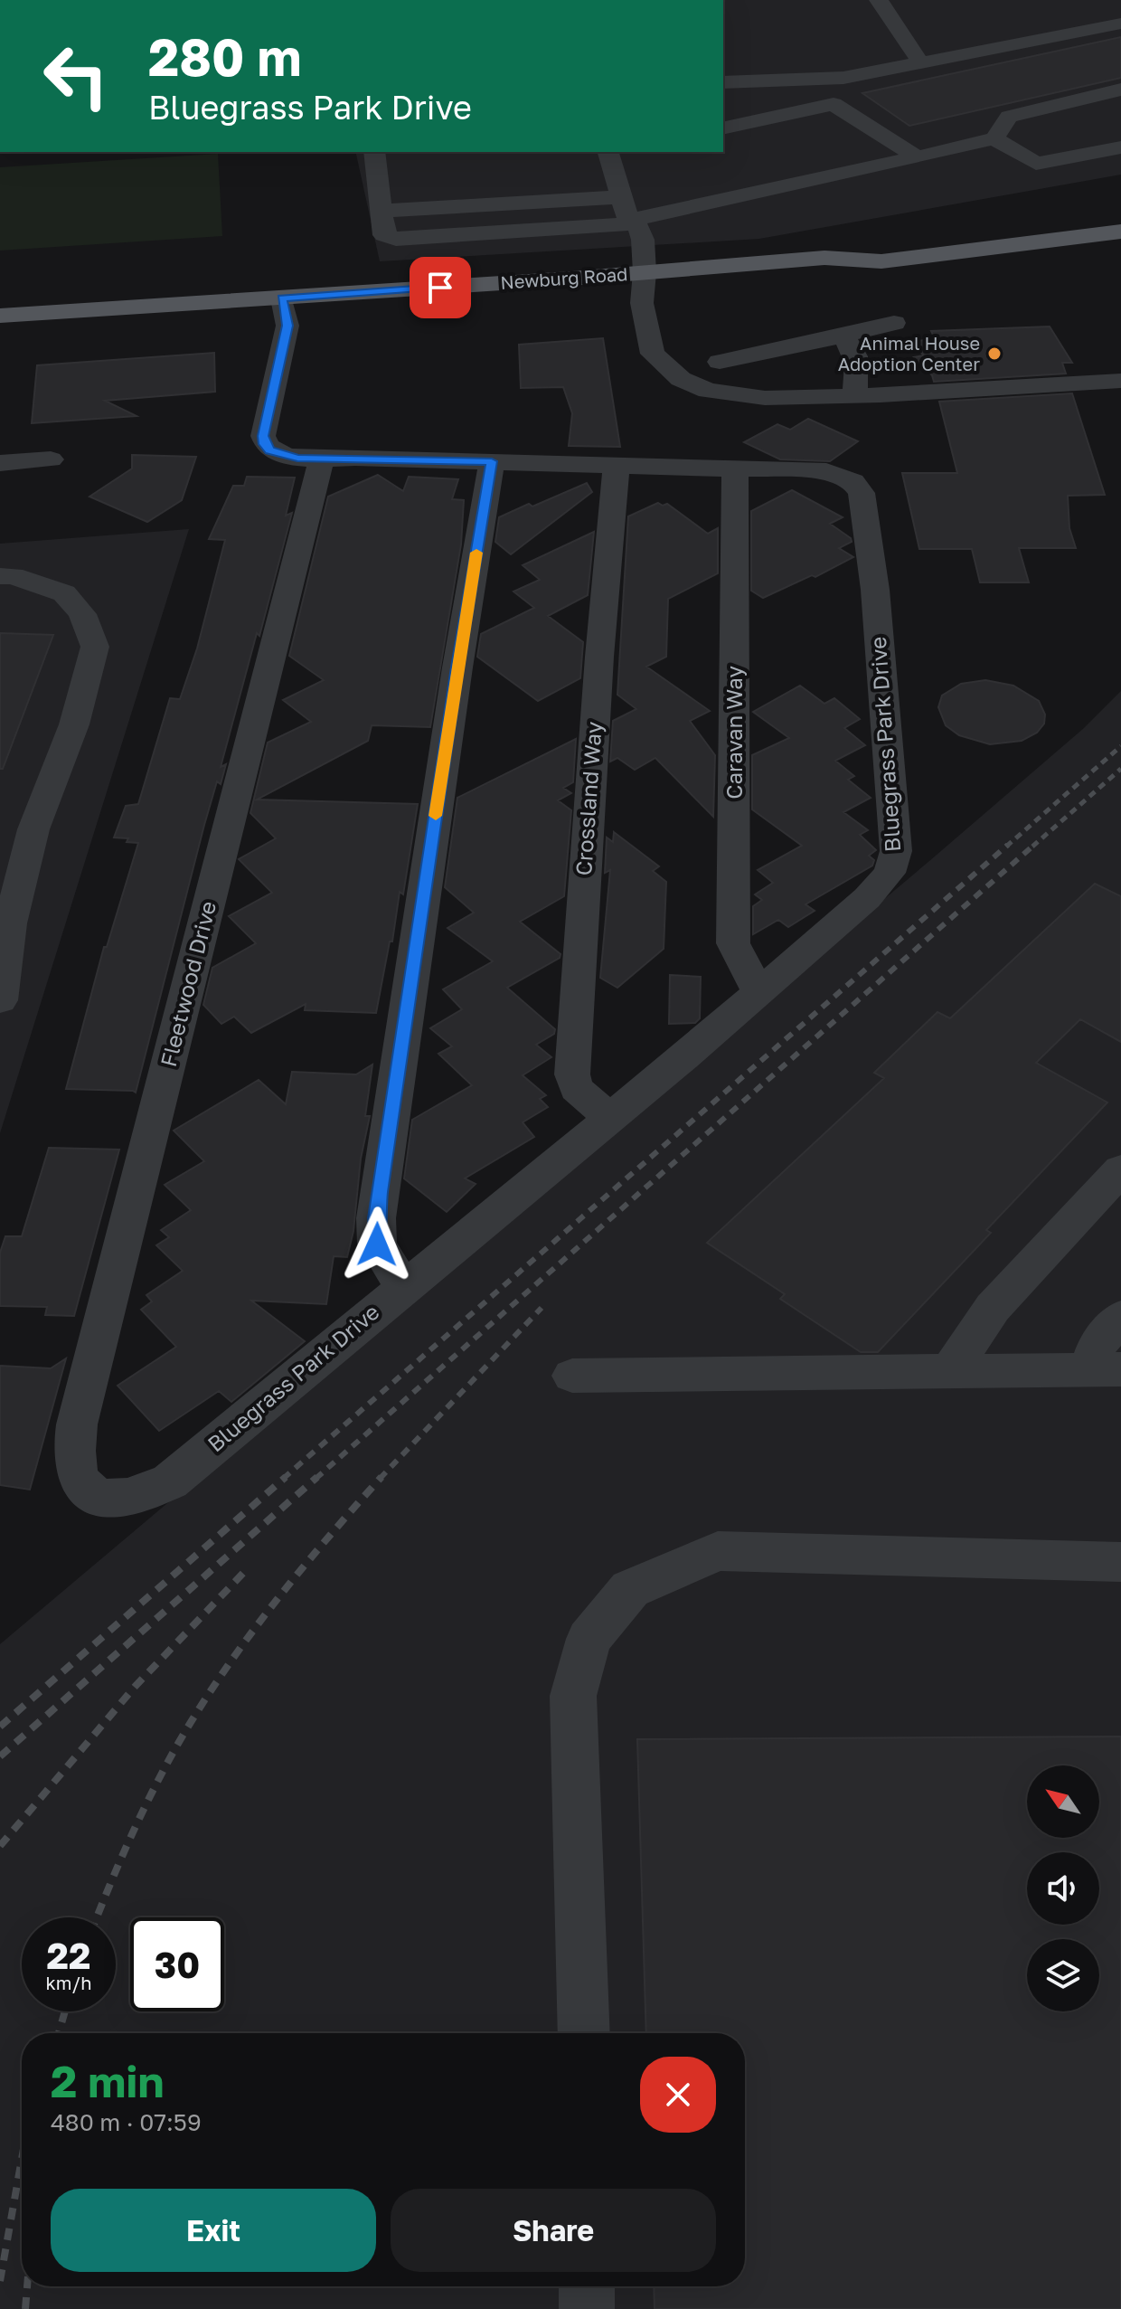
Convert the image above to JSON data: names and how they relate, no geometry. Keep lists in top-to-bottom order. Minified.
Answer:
{"streets":{"main road":["Newburg Road"],"street":["Caravan Way","Bluegrass Park Drive","Crossland Way","Fleetwood Drive"]},"crossings":[["Newburg Road","Bluegrass Park Drive"],["Caravan Way","Bluegrass Park Drive"],["Bluegrass Park Drive","Crossland Way"],["Bluegrass Park Drive","Fleetwood Drive"]],"places":["Animal House Adoption Center"],"north":"top left","page":{"turn":["280 m","Bluegrass Park Drive"],"speed":"22 km/h","limit":"30","heading":["2 min","480 m · 07:59"],"buttons":["Exit","Share"]}}
